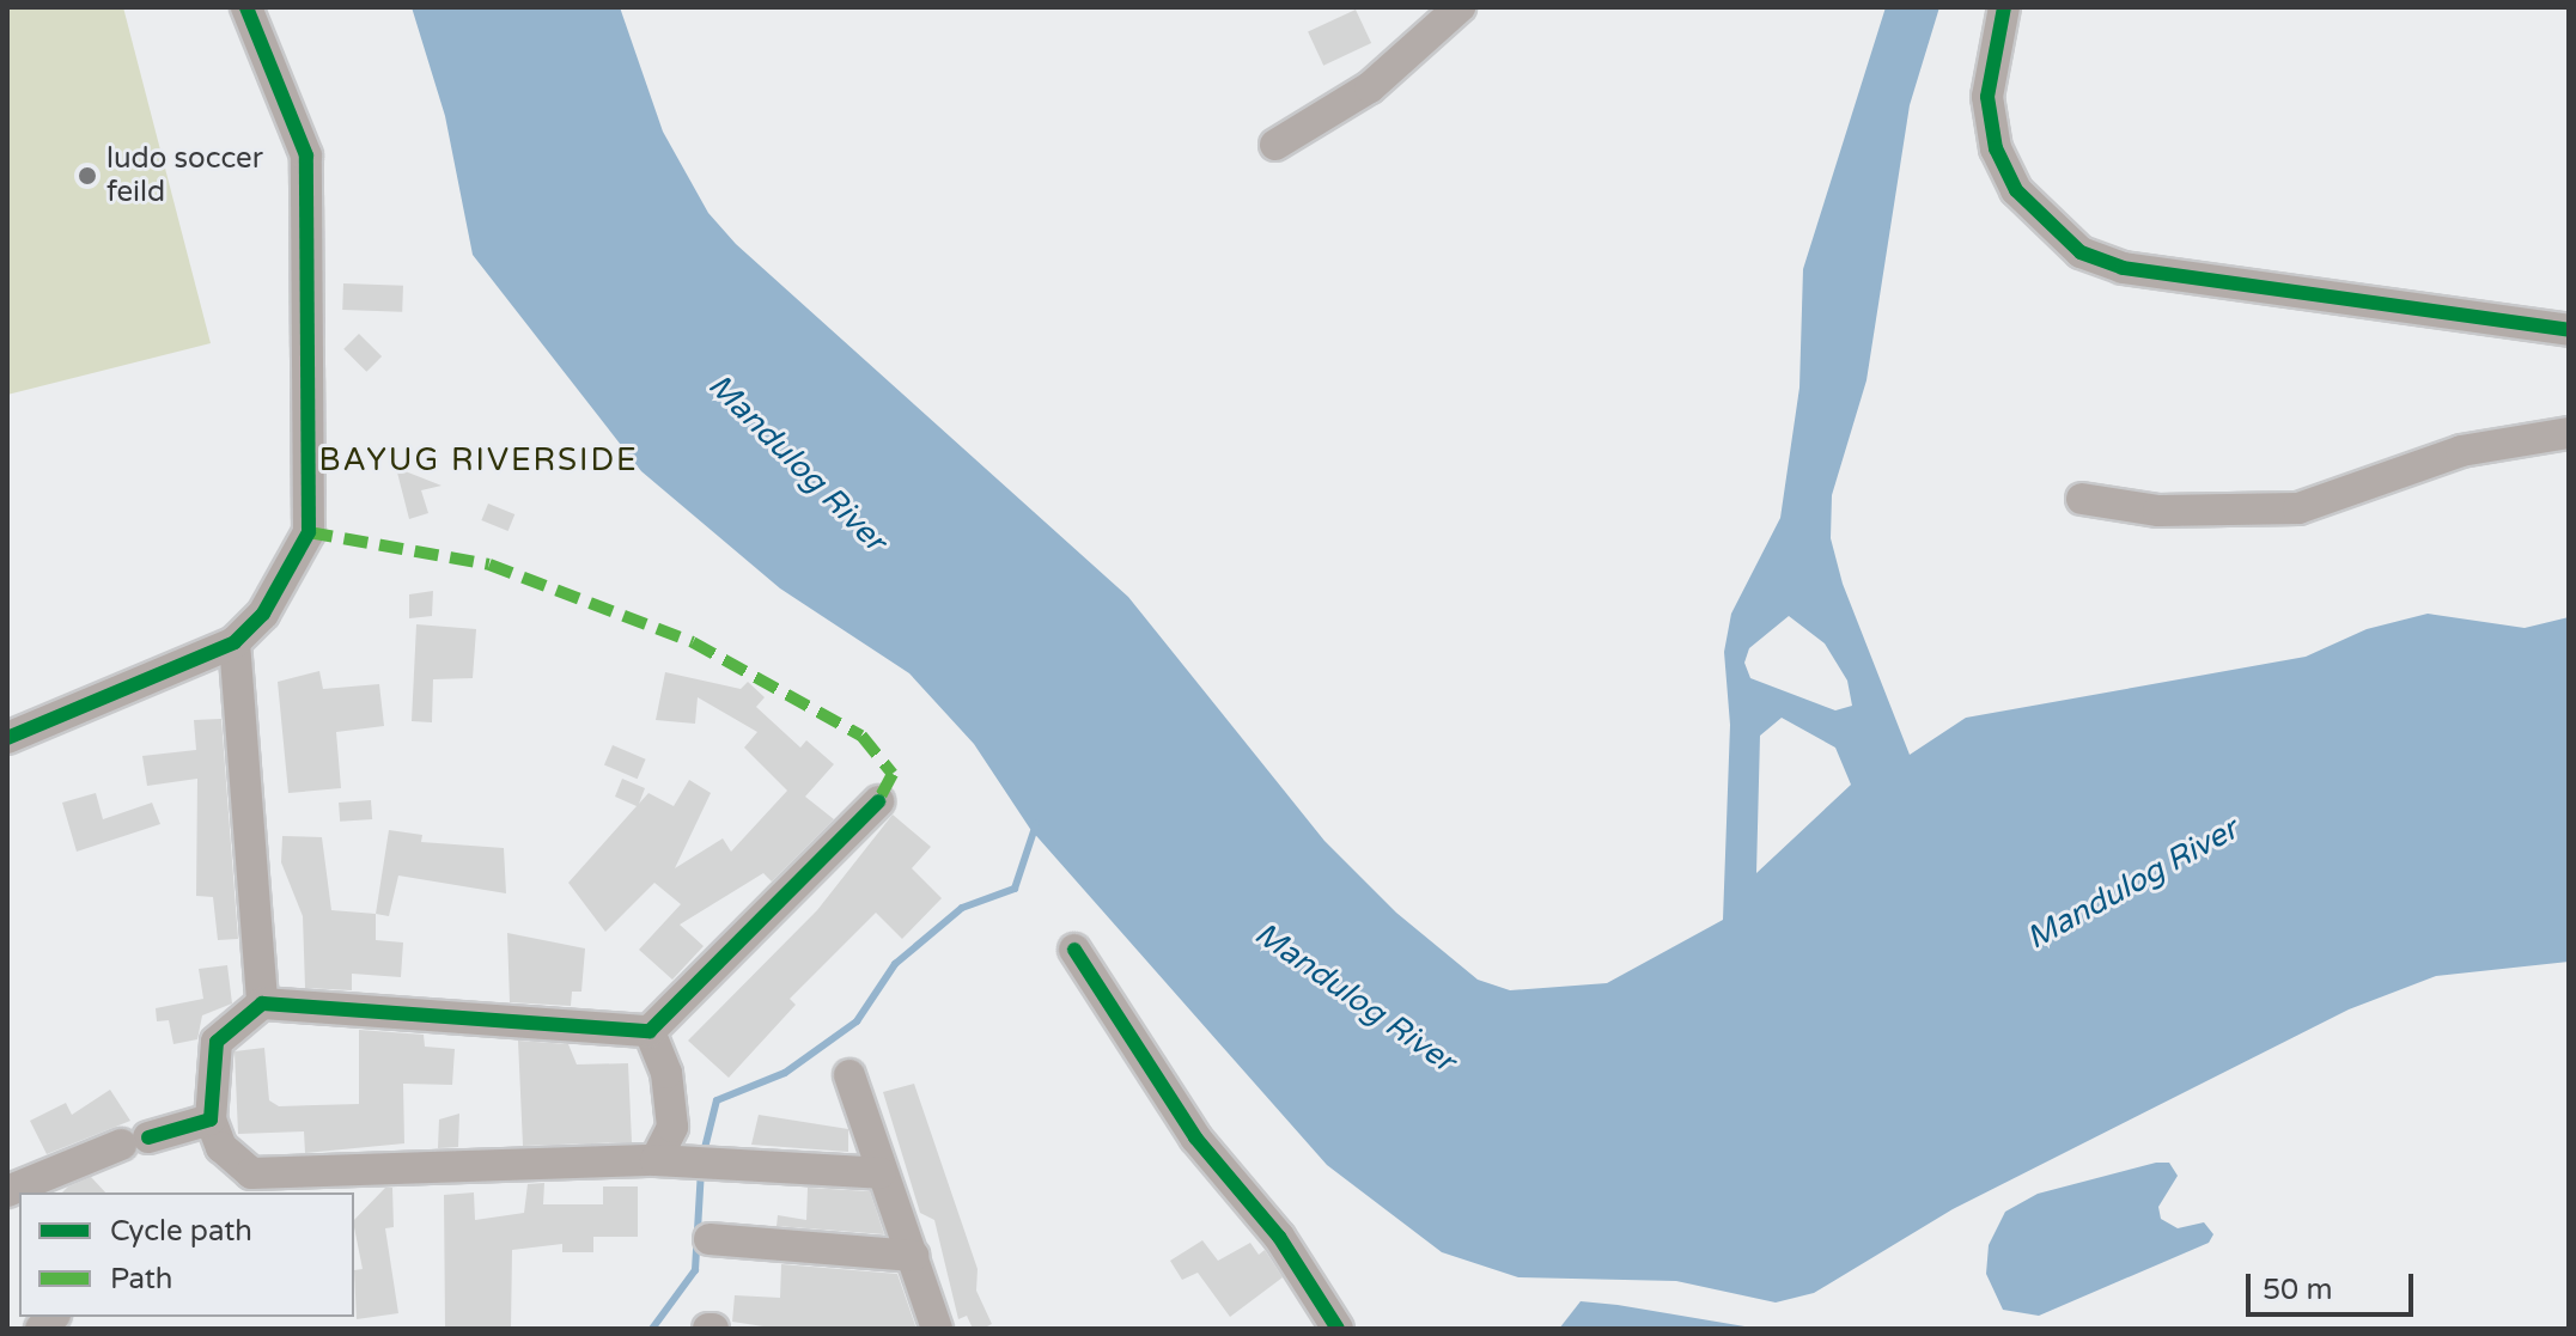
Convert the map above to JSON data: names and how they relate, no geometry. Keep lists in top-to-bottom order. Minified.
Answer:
{"districts":["BAYUG RIVERSIDE"],"water":["Mandulog River"],"places":["ludo soccer feild"],"legend":["Cycle path","Path"],"scale_bar":"50 m"}
